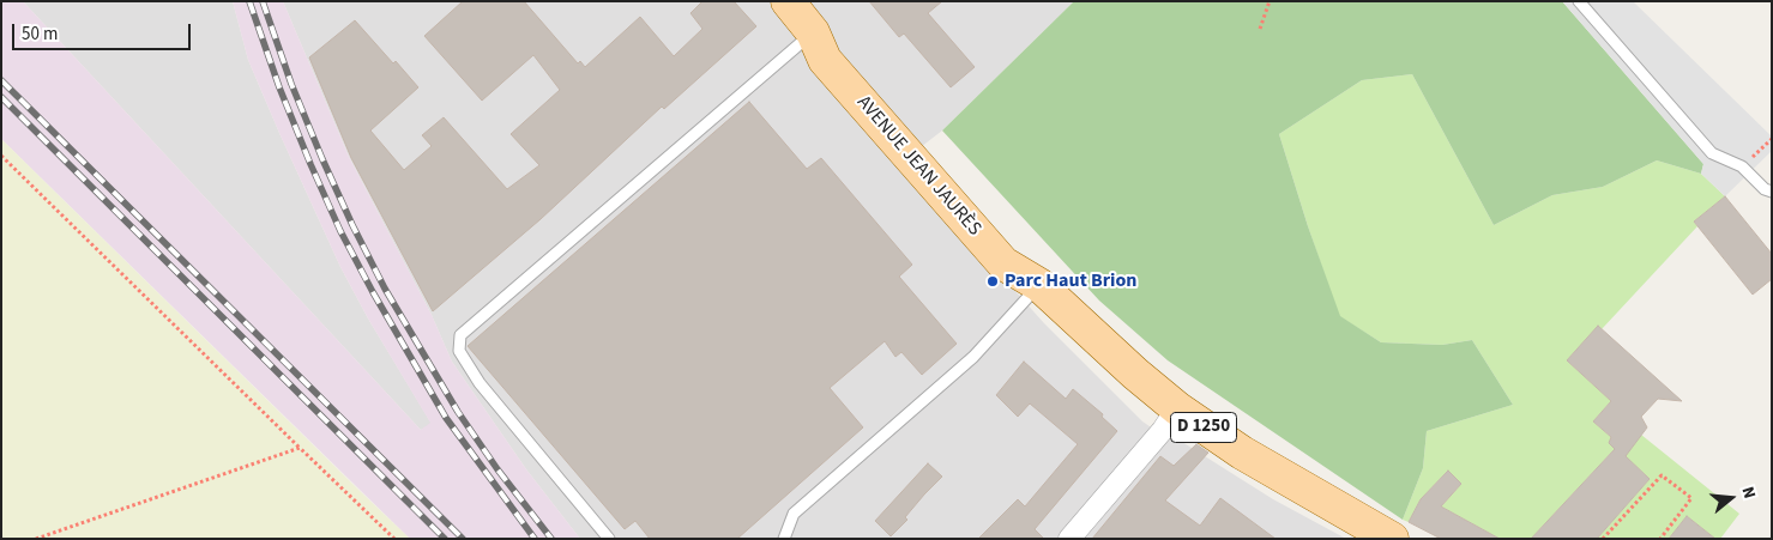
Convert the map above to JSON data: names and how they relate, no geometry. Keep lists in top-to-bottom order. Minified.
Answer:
{"streets":{"main road":["AVENUE JEAN JAURÈS","D 1250"]},"places":["Parc Haut Brion"],"scale_bar":"50 m","north":"right"}
